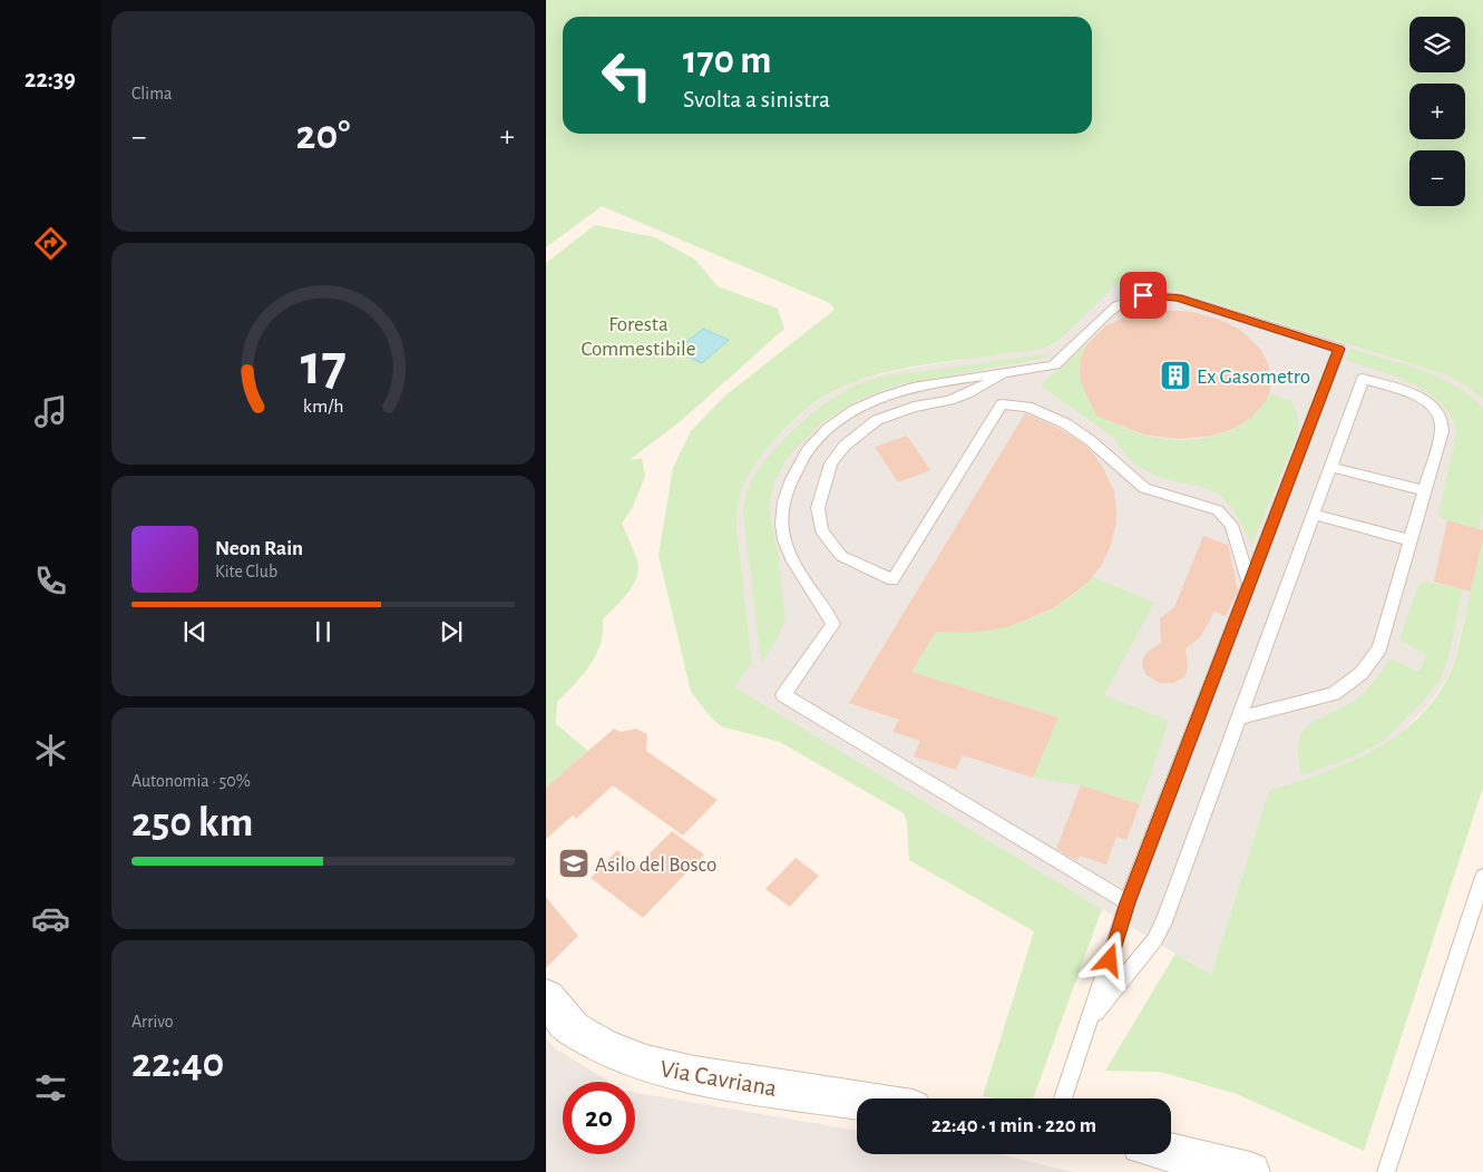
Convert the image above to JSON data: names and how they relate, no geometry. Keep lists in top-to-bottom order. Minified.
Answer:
{"streets":{"street":["Via Cavriana"]},"parks":["Foresta Commestibile"],"places":{"building":["Ex Gasometro"],"school or university":["Asilo del Bosco"]},"page":{"tabs":"22:39","tile":["Clima",["Autonomia · 50%","250 km"],["Arrivo","22:40"]],"map_buttons":["+","−"],"turn":["170 m","Svolta a sinistra"],"heat":["−","20°","+"],"song":["Neon Rain","Kite Club"],"limit":"20","trip":"22:40 · 1 min · 220 m","gauge":["17","km/h"]}}
